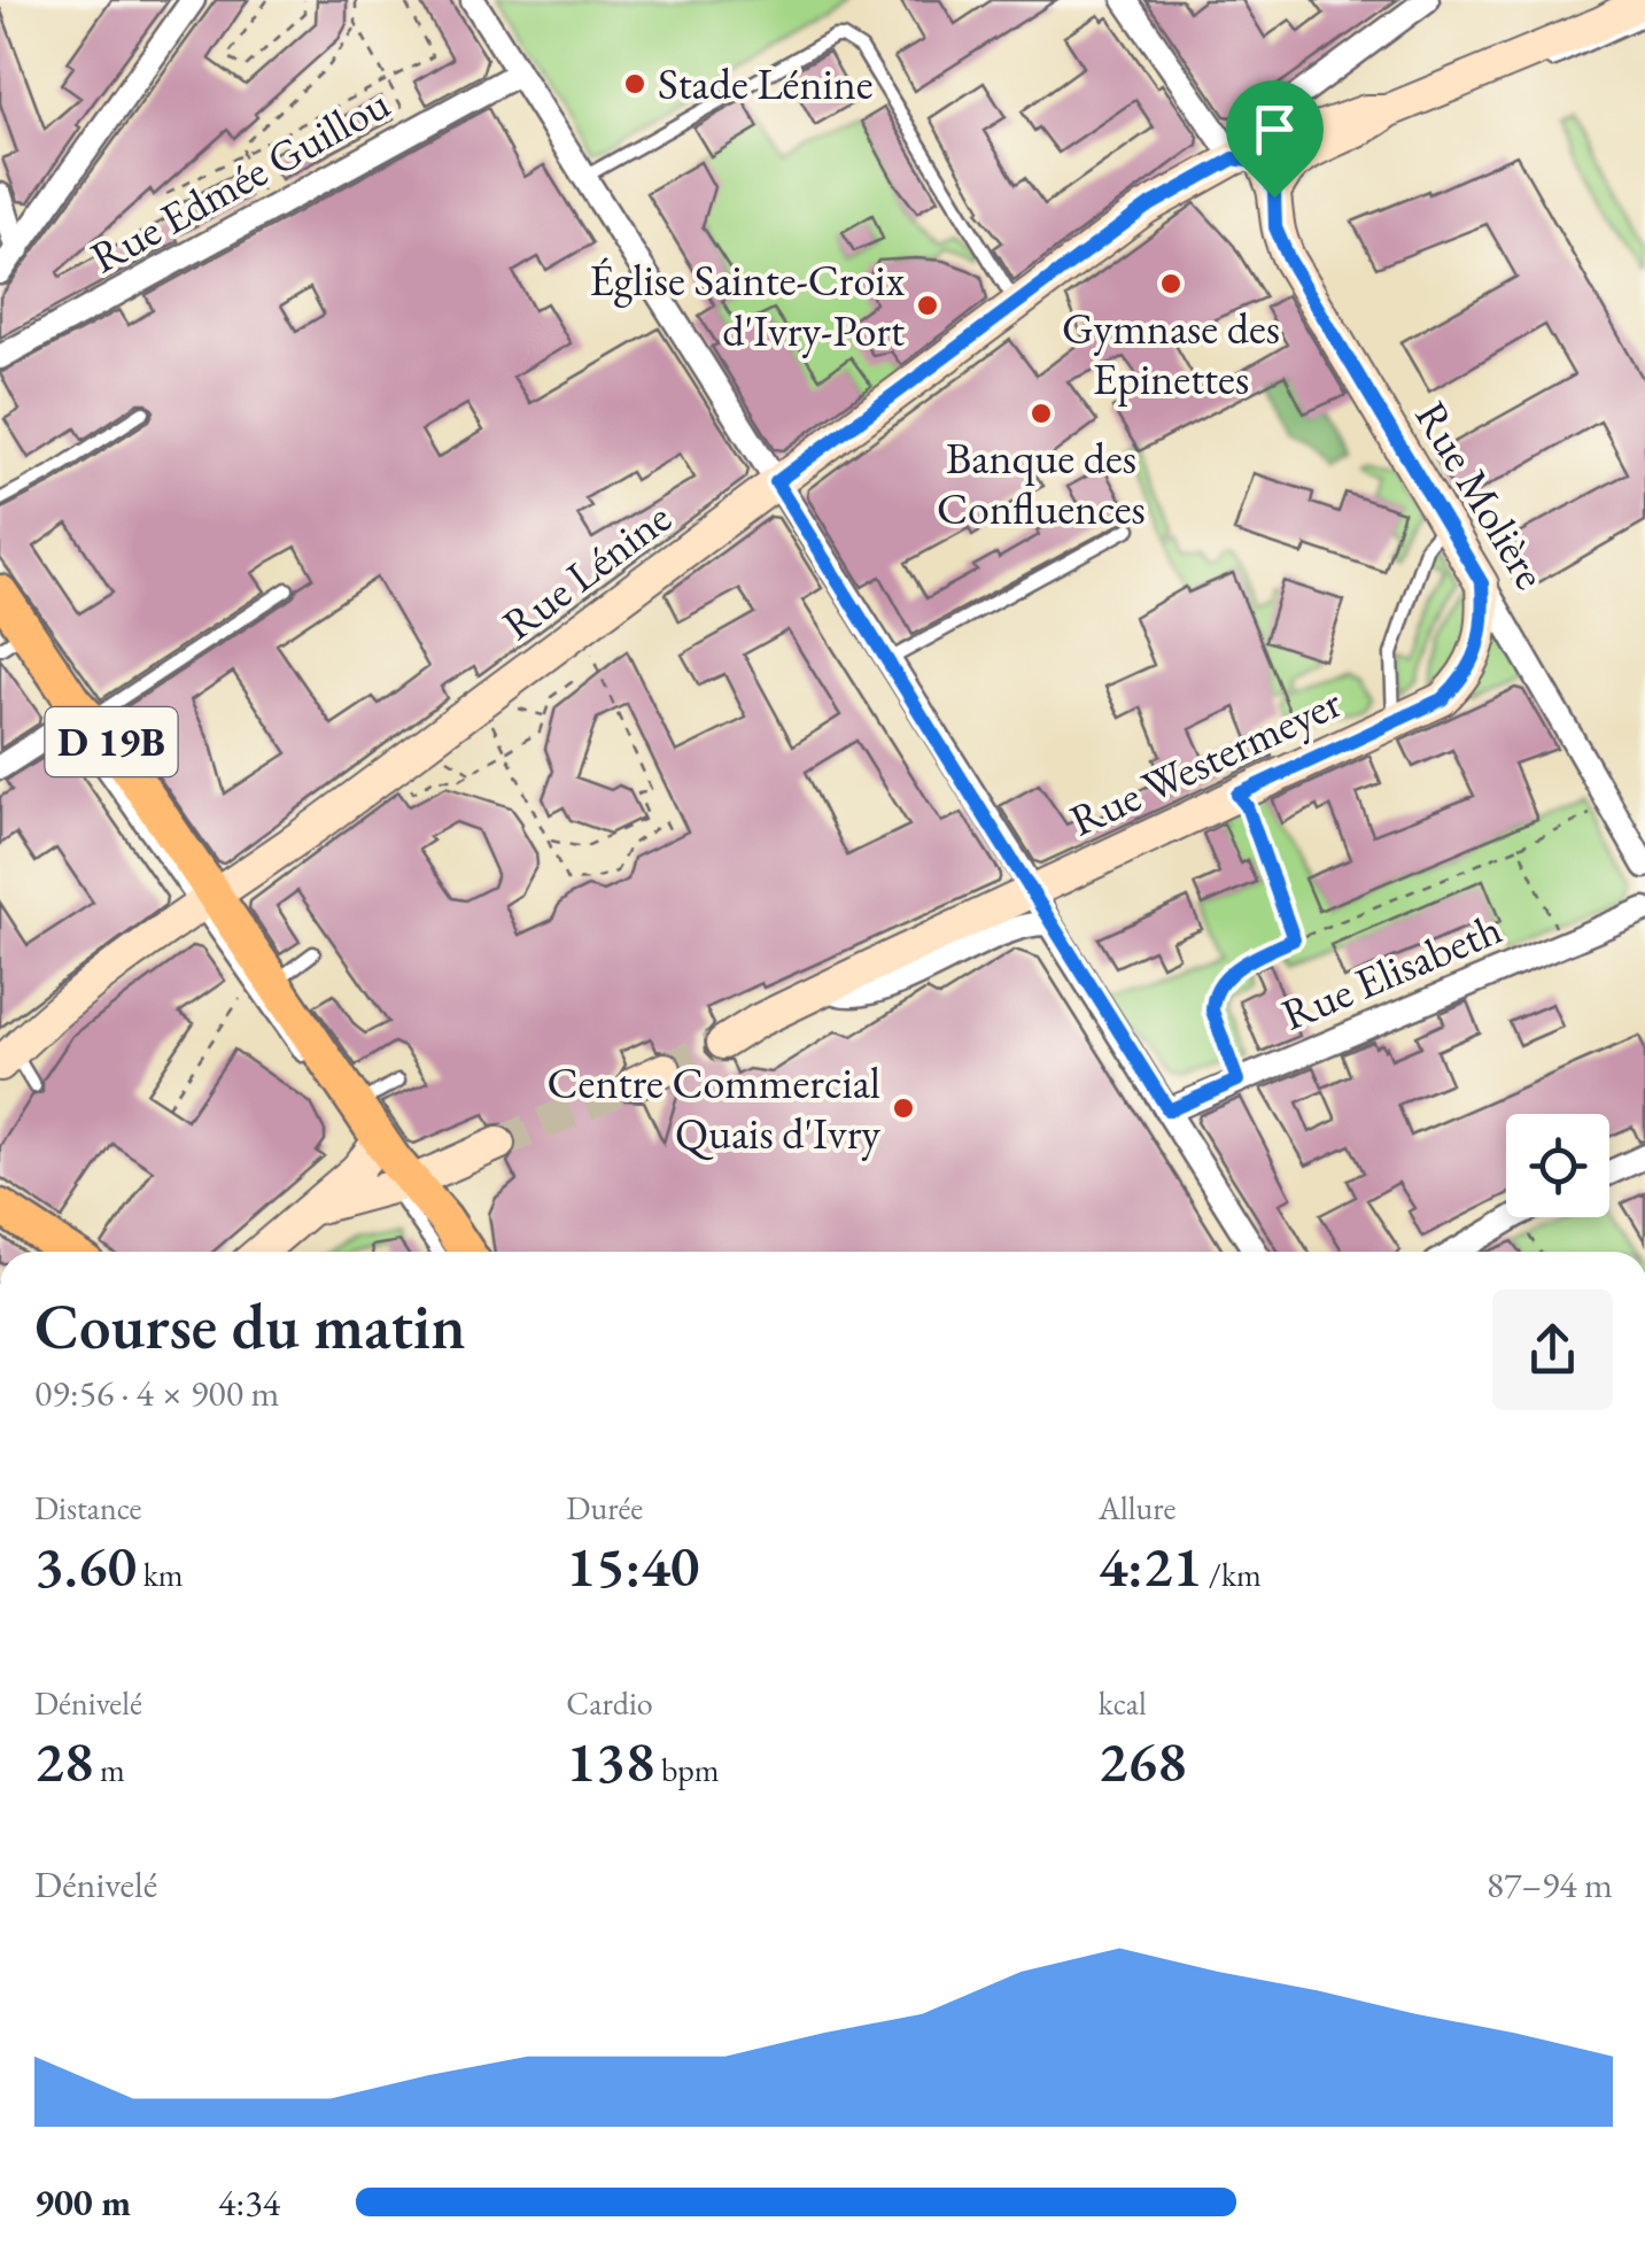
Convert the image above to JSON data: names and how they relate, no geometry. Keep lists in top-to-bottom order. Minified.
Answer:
{"streets":{"main road":["Rue Molière","Rue Lénine","D 19B","Rue Westermeyer"],"street":["Rue Edmée Guillou","Rue Elisabeth"]},"crossings":[["Rue Molière","Rue Lénine"],["Rue Molière","Rue Westermeyer"],["Rue Lénine","D 19B"]],"places":["Stade Lénine","Gymnase des Epinettes","Église Sainte-Croix d'Ivry-Port","Banque des Confluences","Centre Commercial Quais d'Ivry"],"page":{"heading":["Course du matin","09:56 · 4 × 900 m"],"stats":[["Distance","3.60 km"],["Durée","15:40"],["Allure","4:21 /km"],["Dénivelé","28 m"],["Cardio","138 bpm"],["kcal","268"]],"chart":["Dénivelé","87–94 m"],"list":[{"name":"900 m","note":"4:34"}]}}
